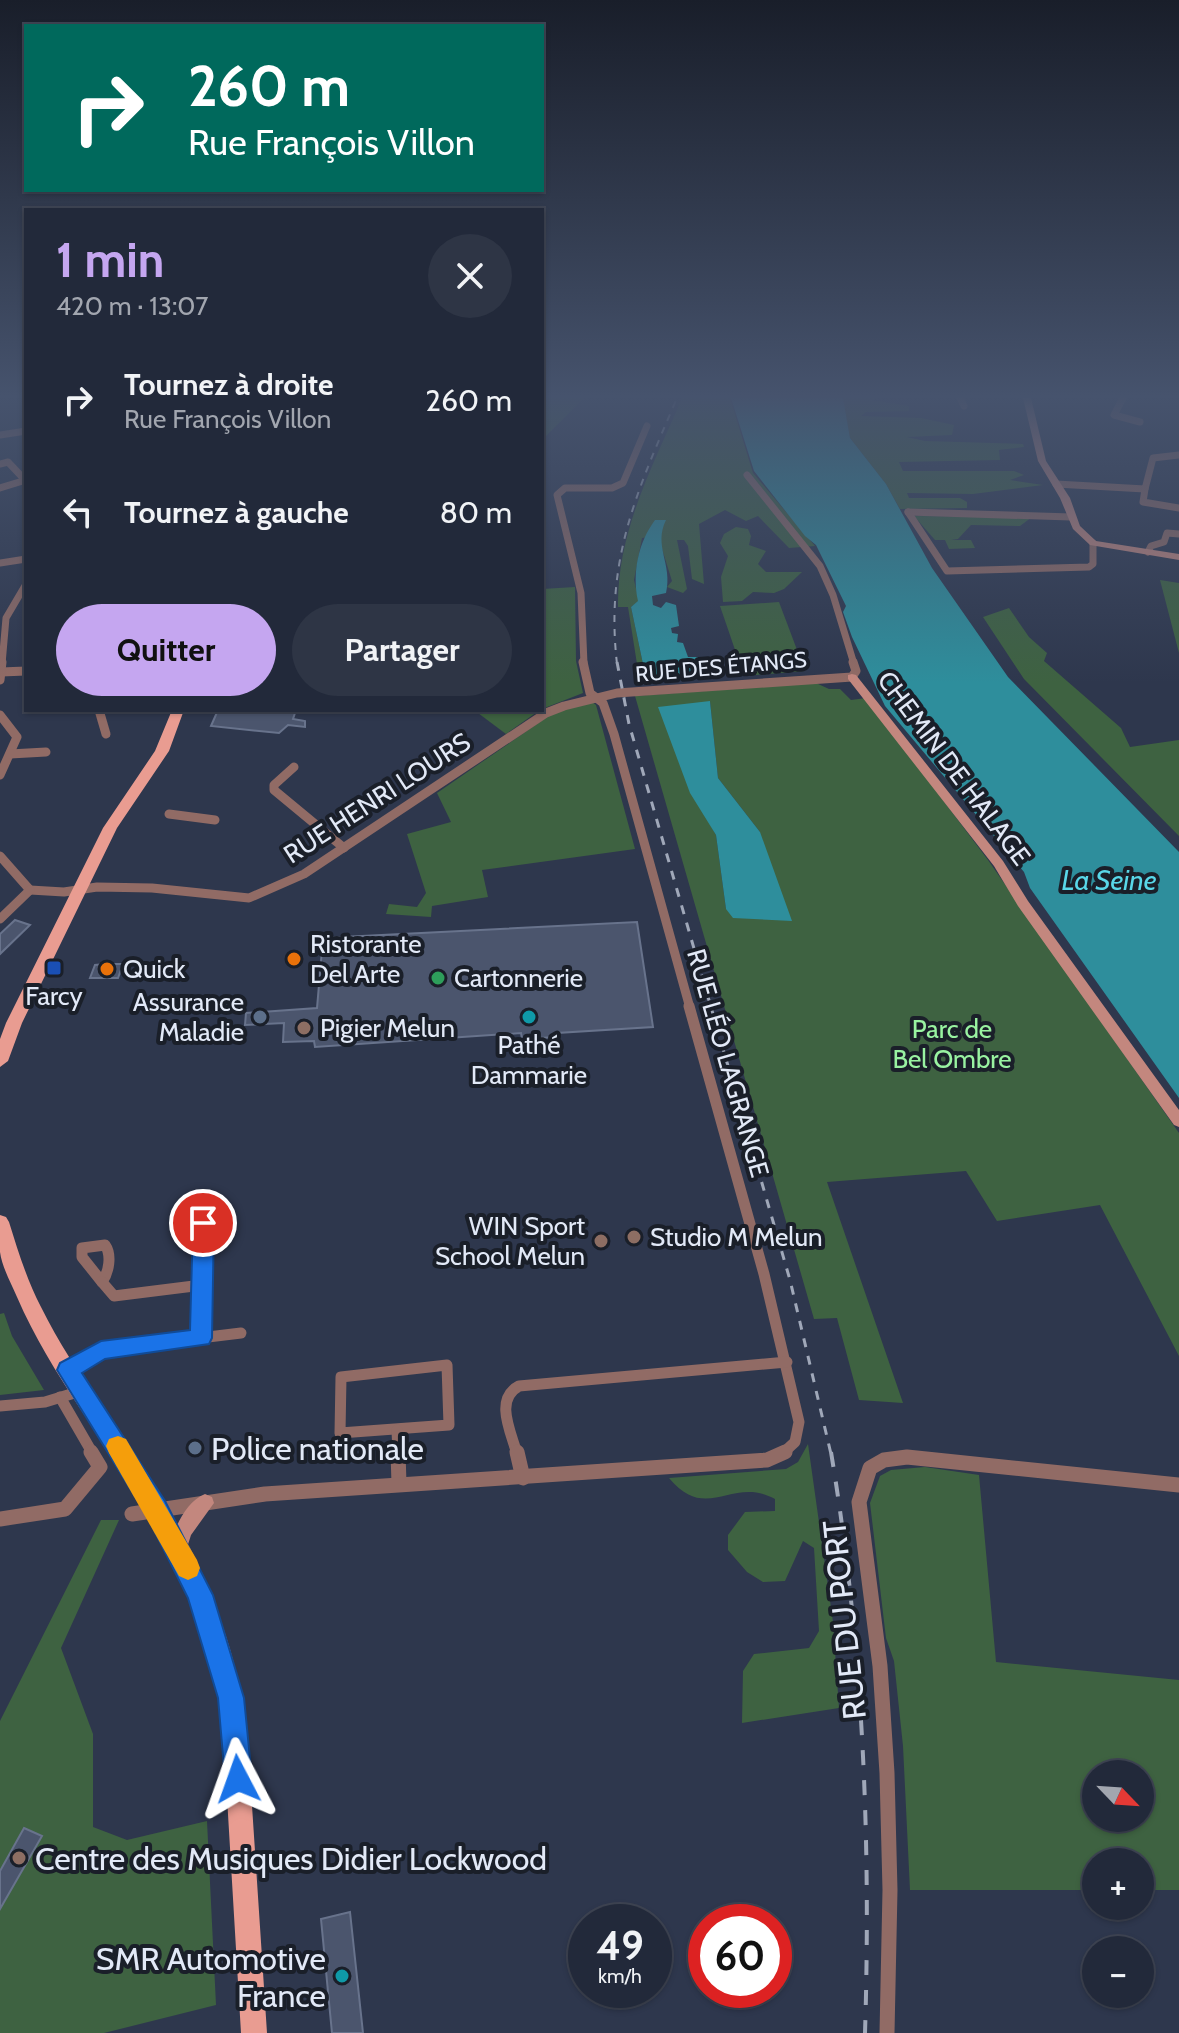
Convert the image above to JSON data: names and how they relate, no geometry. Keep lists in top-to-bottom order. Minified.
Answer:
{"streets":{"street":["RUE DES ÉTANGS","CHEMIN DE HALAGE","RUE HENRI LOURS","RUE LÉO LAGRANGE","RUE DU PORT"]},"crossings":[["RUE DES ÉTANGS","CHEMIN DE HALAGE"],["RUE DES ÉTANGS","RUE HENRI LOURS"],["RUE DES ÉTANGS","RUE LÉO LAGRANGE"],["RUE HENRI LOURS","RUE LÉO LAGRANGE"]],"water":["La Seine"],"parks":["Parc de Bel Ombre"],"places":{"other":["Ristorante Del Arte","Quick","Cartonnerie","Assurance Maladie","Pathé Dammarie","Pigier Melun","Studio M Melun","WIN Sport School Melun","Police nationale","Centre des Musiques Didier Lockwood","SMR Automotive France"],"transit":["Farcy"]},"north":"bottom right","page":{"turn":["260 m","Rue François Villon"],"heading":["1 min","420 m · 13:07"],"list":[{"name":"Tournez à droite","note":"Rue François Villon","value":"260 m"},{"name":"Tournez à gauche","value":"80 m"}],"buttons":["Quitter","Partager"],"map_buttons":["+","−"],"speed":"49 km/h","limit":"60"}}
